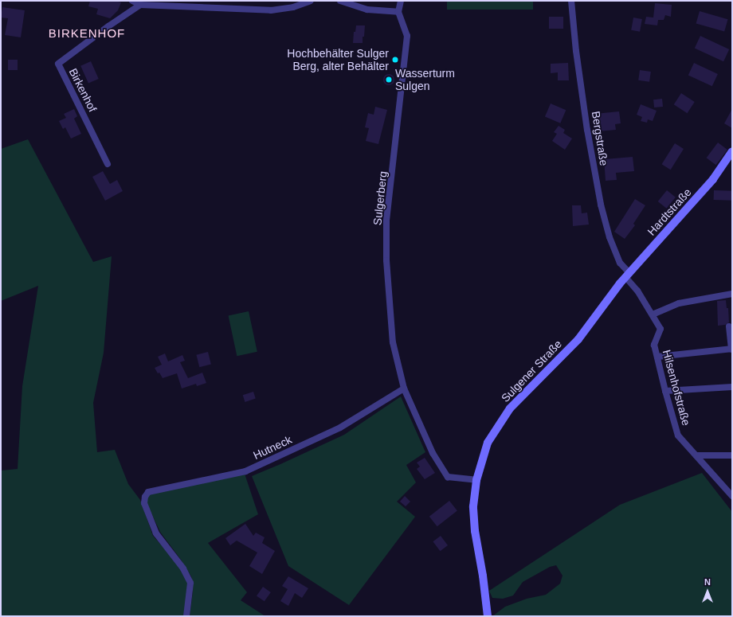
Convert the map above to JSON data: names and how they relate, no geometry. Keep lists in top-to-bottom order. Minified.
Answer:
{"streets":{"main road":["Hardtstraße","Sulgener Straße"],"street":["Birkenhof","Bergstraße","Sulgerberg","Hilsenhofstraße","Hutneck"]},"crossings":[["Bergstraße","Hardtstraße"],["Bergstraße","Hilsenhofstraße"],["Sulgerberg","Hutneck"],["Hardtstraße","Sulgener Straße"],["Hardtstraße","Hilsenhofstraße"]],"districts":["BIRKENHOF"],"places":["Hochbehälter Sulger Berg, alter Behälter","Wasserturm Sulgen"],"north":"top"}
